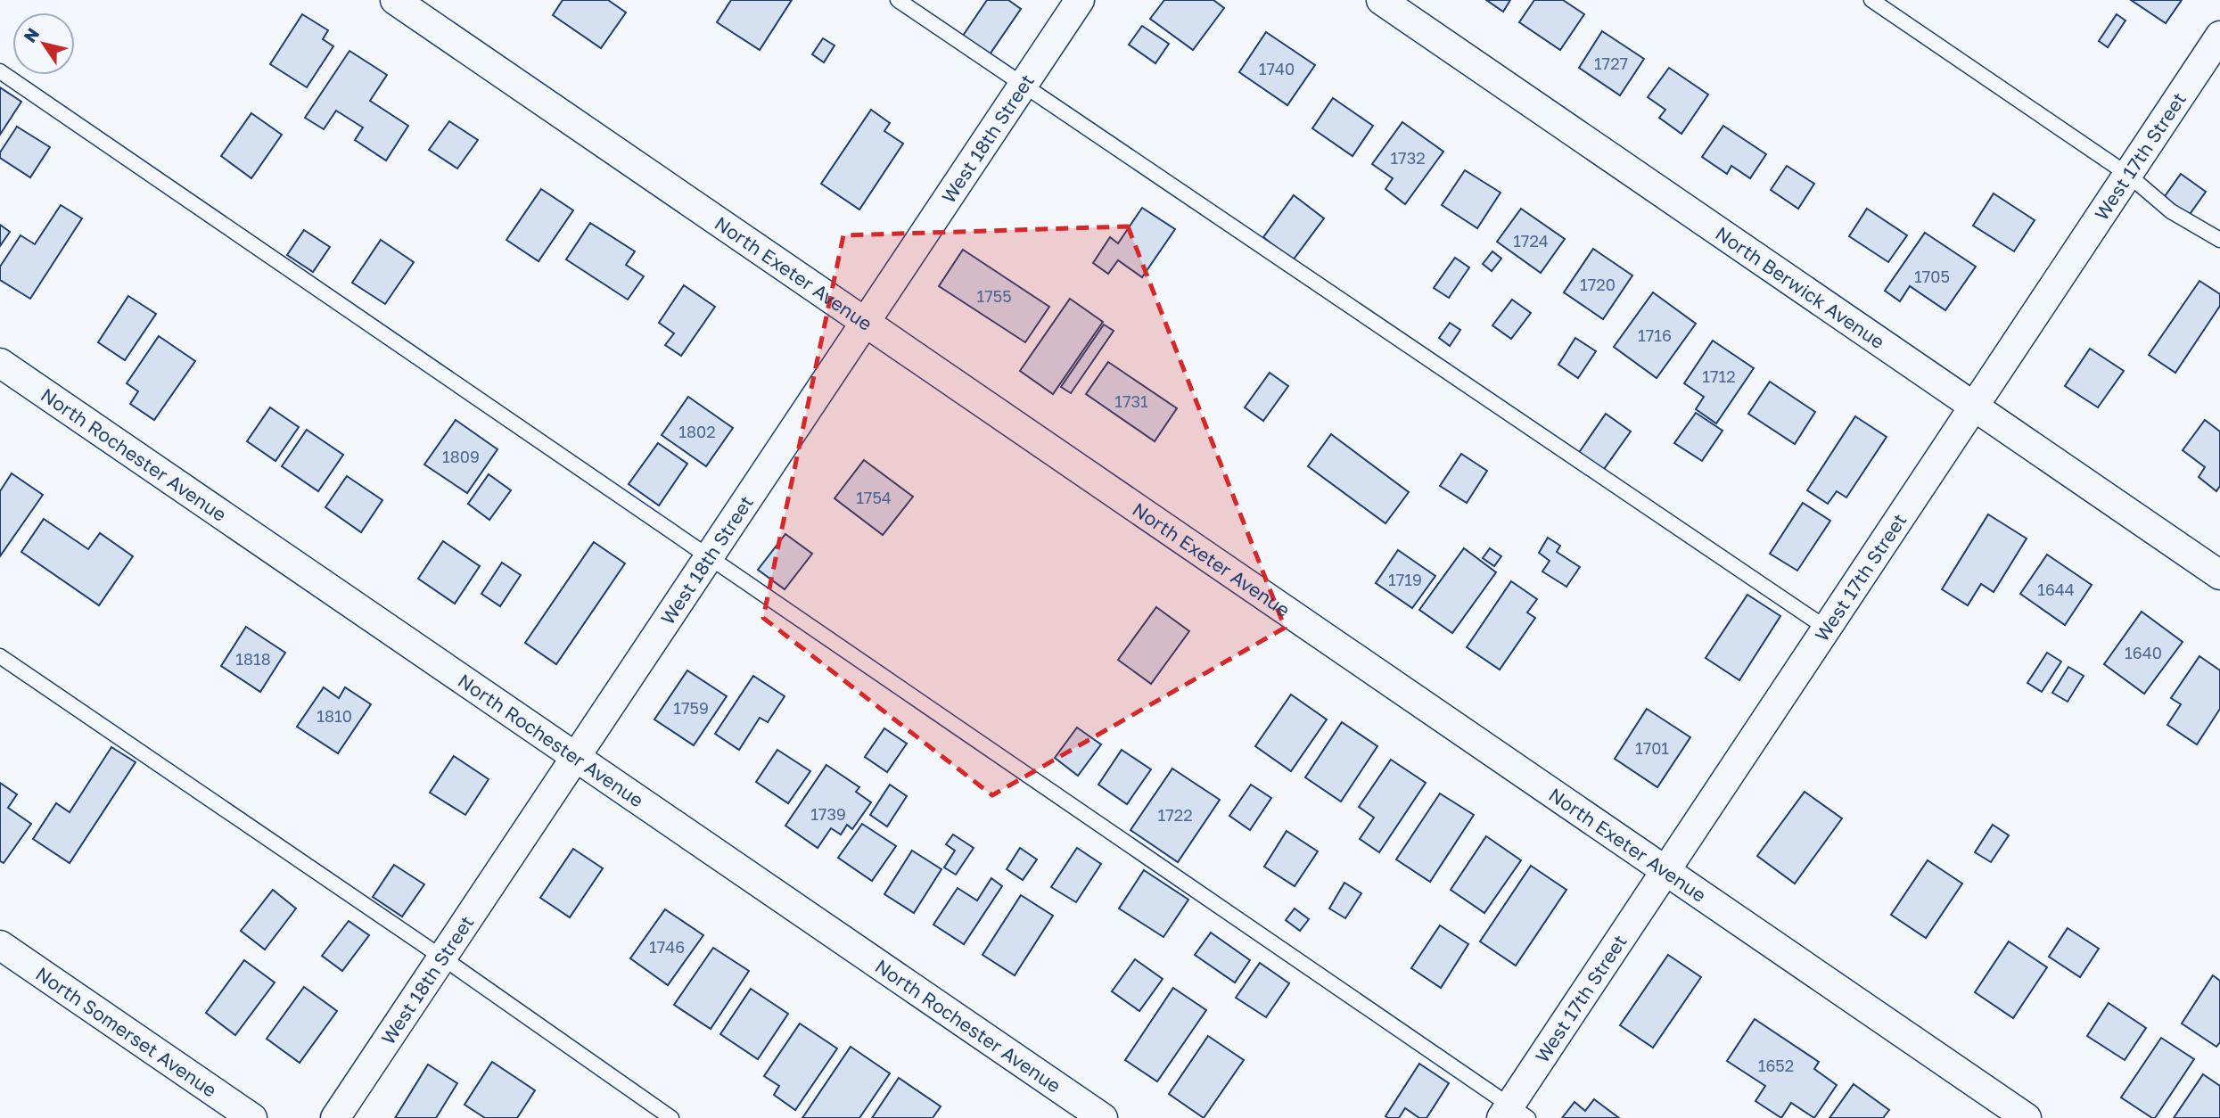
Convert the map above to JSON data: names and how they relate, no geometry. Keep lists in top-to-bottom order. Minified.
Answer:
{"streets":{"street":["West 18th Street","West 17th Street","North Exeter Avenue","North Berwick Avenue","North Rochester Avenue","North Somerset Avenue"]},"crossings":[["West 18th Street","North Exeter Avenue"],["West 18th Street","North Rochester Avenue"],["West 17th Street","North Exeter Avenue"],["West 17th Street","North Berwick Avenue"]],"house_numbers":["1727","1740","1732","1724","1705","1720","1755","1716","1712","1731","1802","1809","1754","1719","1644","1640","1818","1759","1810","1701","1739","1722","1746","1652"],"north":"top left"}
